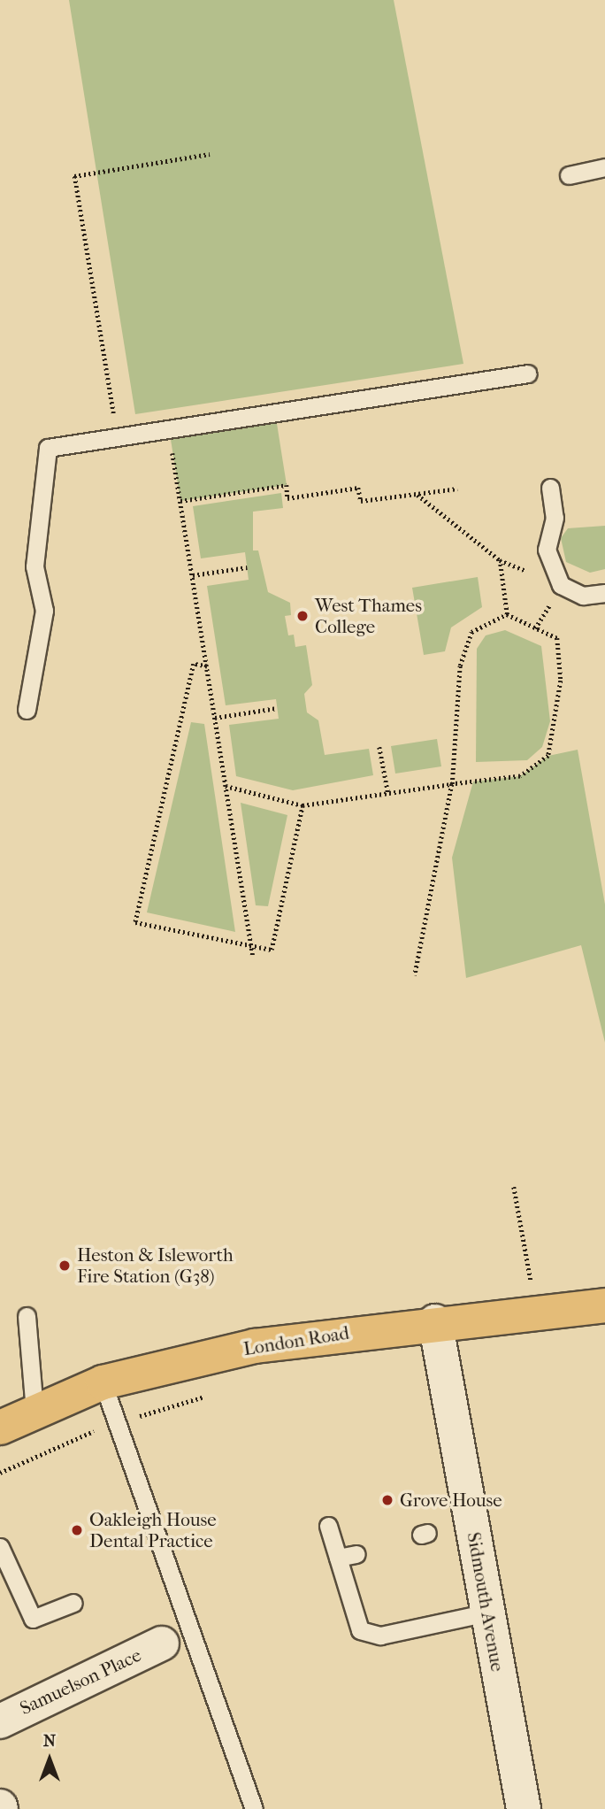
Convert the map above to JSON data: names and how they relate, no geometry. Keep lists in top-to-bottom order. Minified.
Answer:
{"streets":{"main road":["London Road"],"street":["Sidmouth Avenue","Samuelson Place"]},"crossings":[["London Road","Sidmouth Avenue"]],"places":["West Thames College","Heston & Isleworth Fire Station (G38)","Grove House","Oakleigh House Dental Practice"],"north":"top"}
